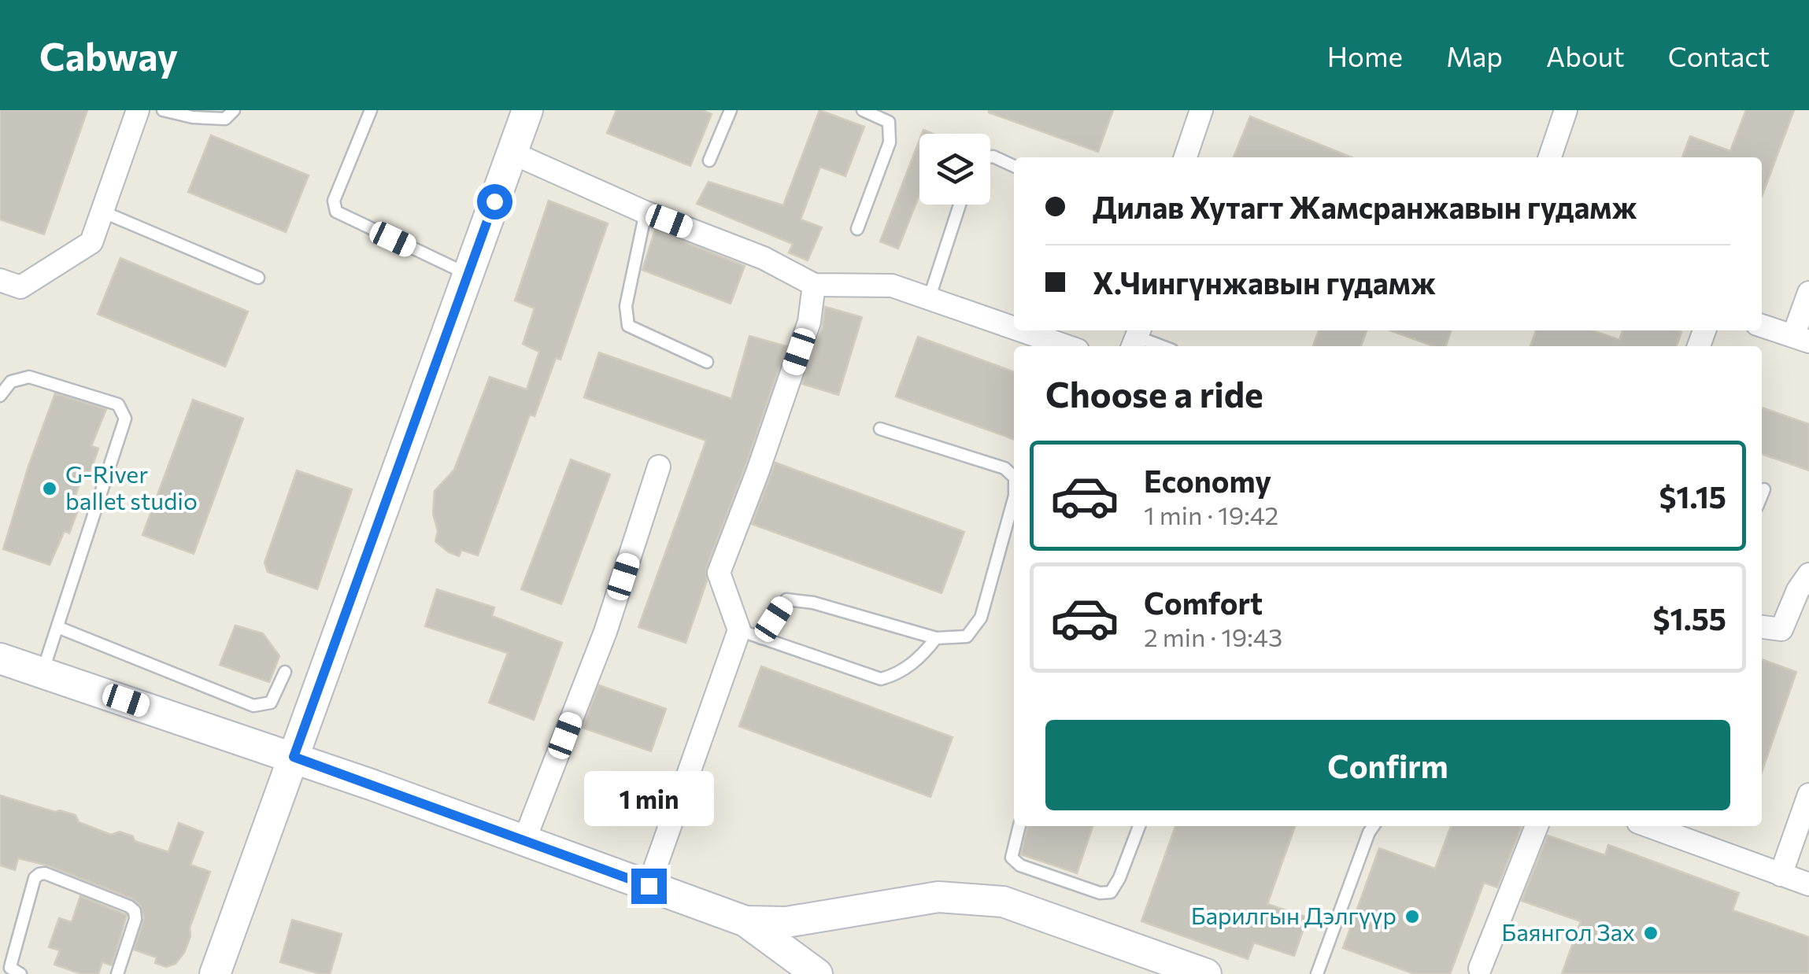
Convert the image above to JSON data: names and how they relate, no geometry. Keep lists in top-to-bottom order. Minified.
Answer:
{"places":["G-River ballet studio","Барилгын Дэлгүүр","Баянгол Зах"],"page":{"header":"Cabway","nav":["Home","Map","About","Contact"],"banner":["Дилав Хутагт Жамсранжавын гудамж","Х.Чингүнжавын гудамж"],"heading":"Choose a ride","list":[{"name":"Economy","note":"1 min · 19:42","value":"$1.15"},{"name":"Comfort","note":"2 min · 19:43","value":"$1.55"}],"buttons":"Confirm","bubble":"1 min"}}
